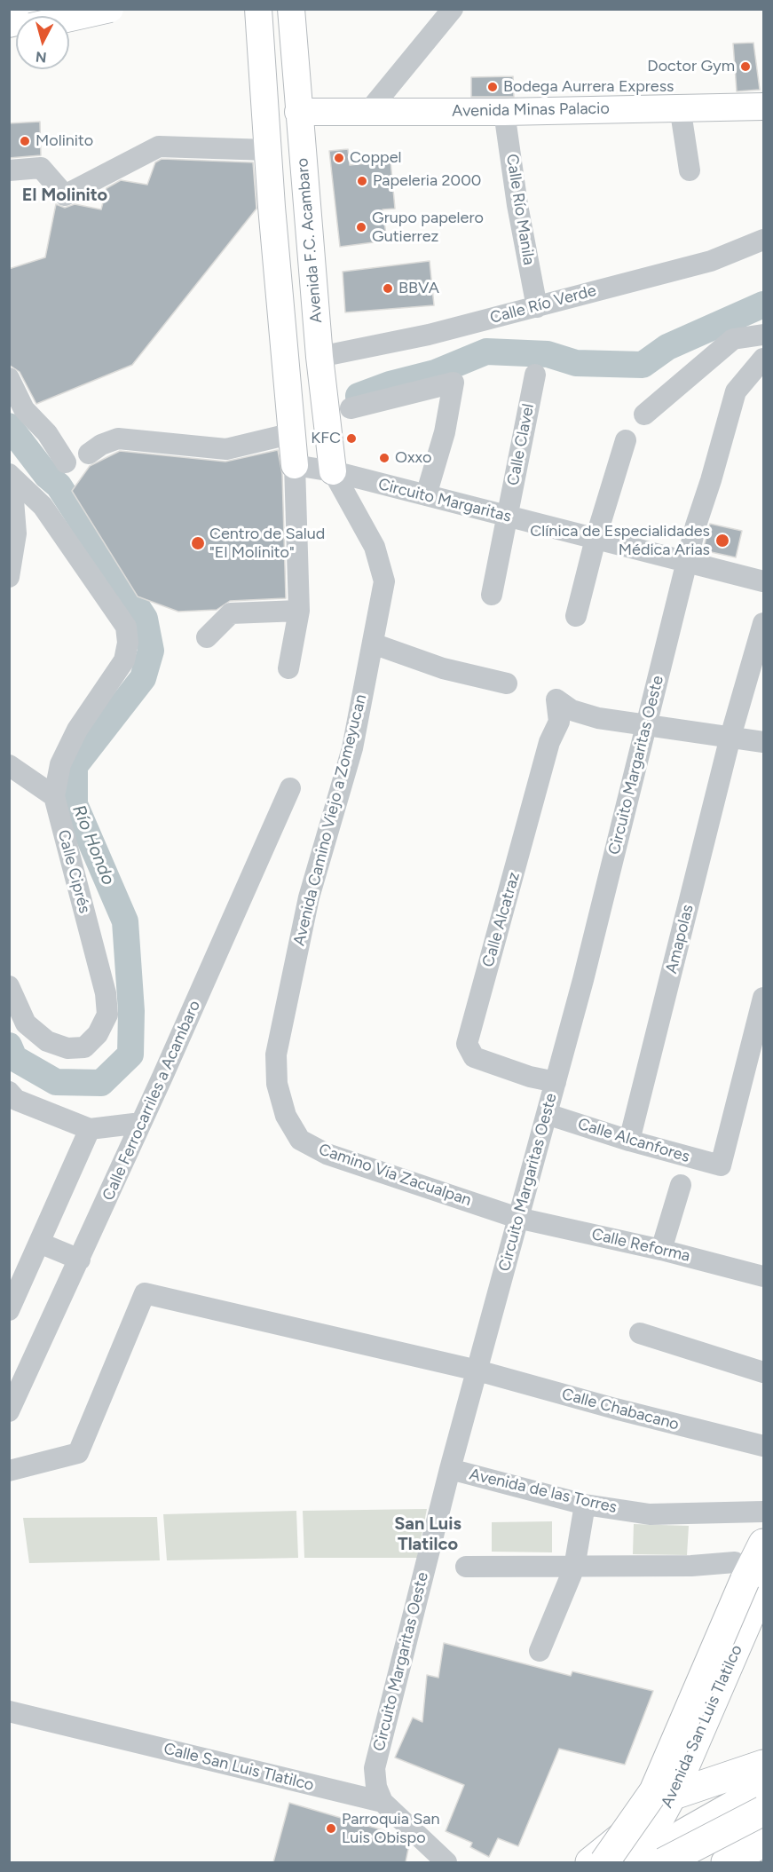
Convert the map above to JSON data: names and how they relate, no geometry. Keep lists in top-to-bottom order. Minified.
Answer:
{"streets":{"main road":["Avenida Minas Palacio","Avenida F.C. Acambaro","Avenida San Luis Tlatilco"],"street":["Calle Río Manila","Calle Río Verde","Calle Clavel","Circuito Margaritas","Circuito Margaritas Oeste","Avenida Camino Viejo a Zomeyucan","Calle Ciprés","Calle Alcatraz","Amapolas","Calle Ferrocarriles a Acambaro","Calle Alcanfores","Camino Vía Zacualpan","Calle Reforma","Calle Chabacano","Avenida de las Torres","Calle San Luis Tlatilco"]},"crossings":[["Avenida Minas Palacio","Calle Río Manila"],["Avenida Minas Palacio","Avenida F.C. Acambaro"],["Calle Río Manila","Calle Río Verde"],["Avenida F.C. Acambaro","Calle Río Verde"],["Avenida F.C. Acambaro","Circuito Margaritas"],["Avenida F.C. Acambaro","Avenida Camino Viejo a Zomeyucan"],["Calle Clavel","Circuito Margaritas"],["Circuito Margaritas","Circuito Margaritas Oeste"],["Circuito Margaritas","Avenida Camino Viejo a Zomeyucan"],["Circuito Margaritas Oeste","Calle Alcatraz"],["Circuito Margaritas Oeste","Calle Alcanfores"],["Circuito Margaritas Oeste","Camino Vía Zacualpan"],["Circuito Margaritas Oeste","Calle Reforma"],["Circuito Margaritas Oeste","Calle Chabacano"],["Circuito Margaritas Oeste","Avenida de las Torres"],["Circuito Margaritas Oeste","Calle San Luis Tlatilco"],["Avenida Camino Viejo a Zomeyucan","Camino Vía Zacualpan"],["Amapolas","Calle Alcanfores"],["Camino Vía Zacualpan","Calle Reforma"]],"districts":["El Molinito","San Luis Tlatilco"],"water":["Río Hondo"],"places":["Doctor Gym","Bodega Aurrera Express","Molinito","Coppel","Papeleria 2000","Grupo papelero Gutierrez","BBVA","KFC","Oxxo","Clínica de Especialidades Médica Arias","Centro de Salud \"El Molinito\"","Parroquia San Luis Obispo"],"north":"bottom"}
